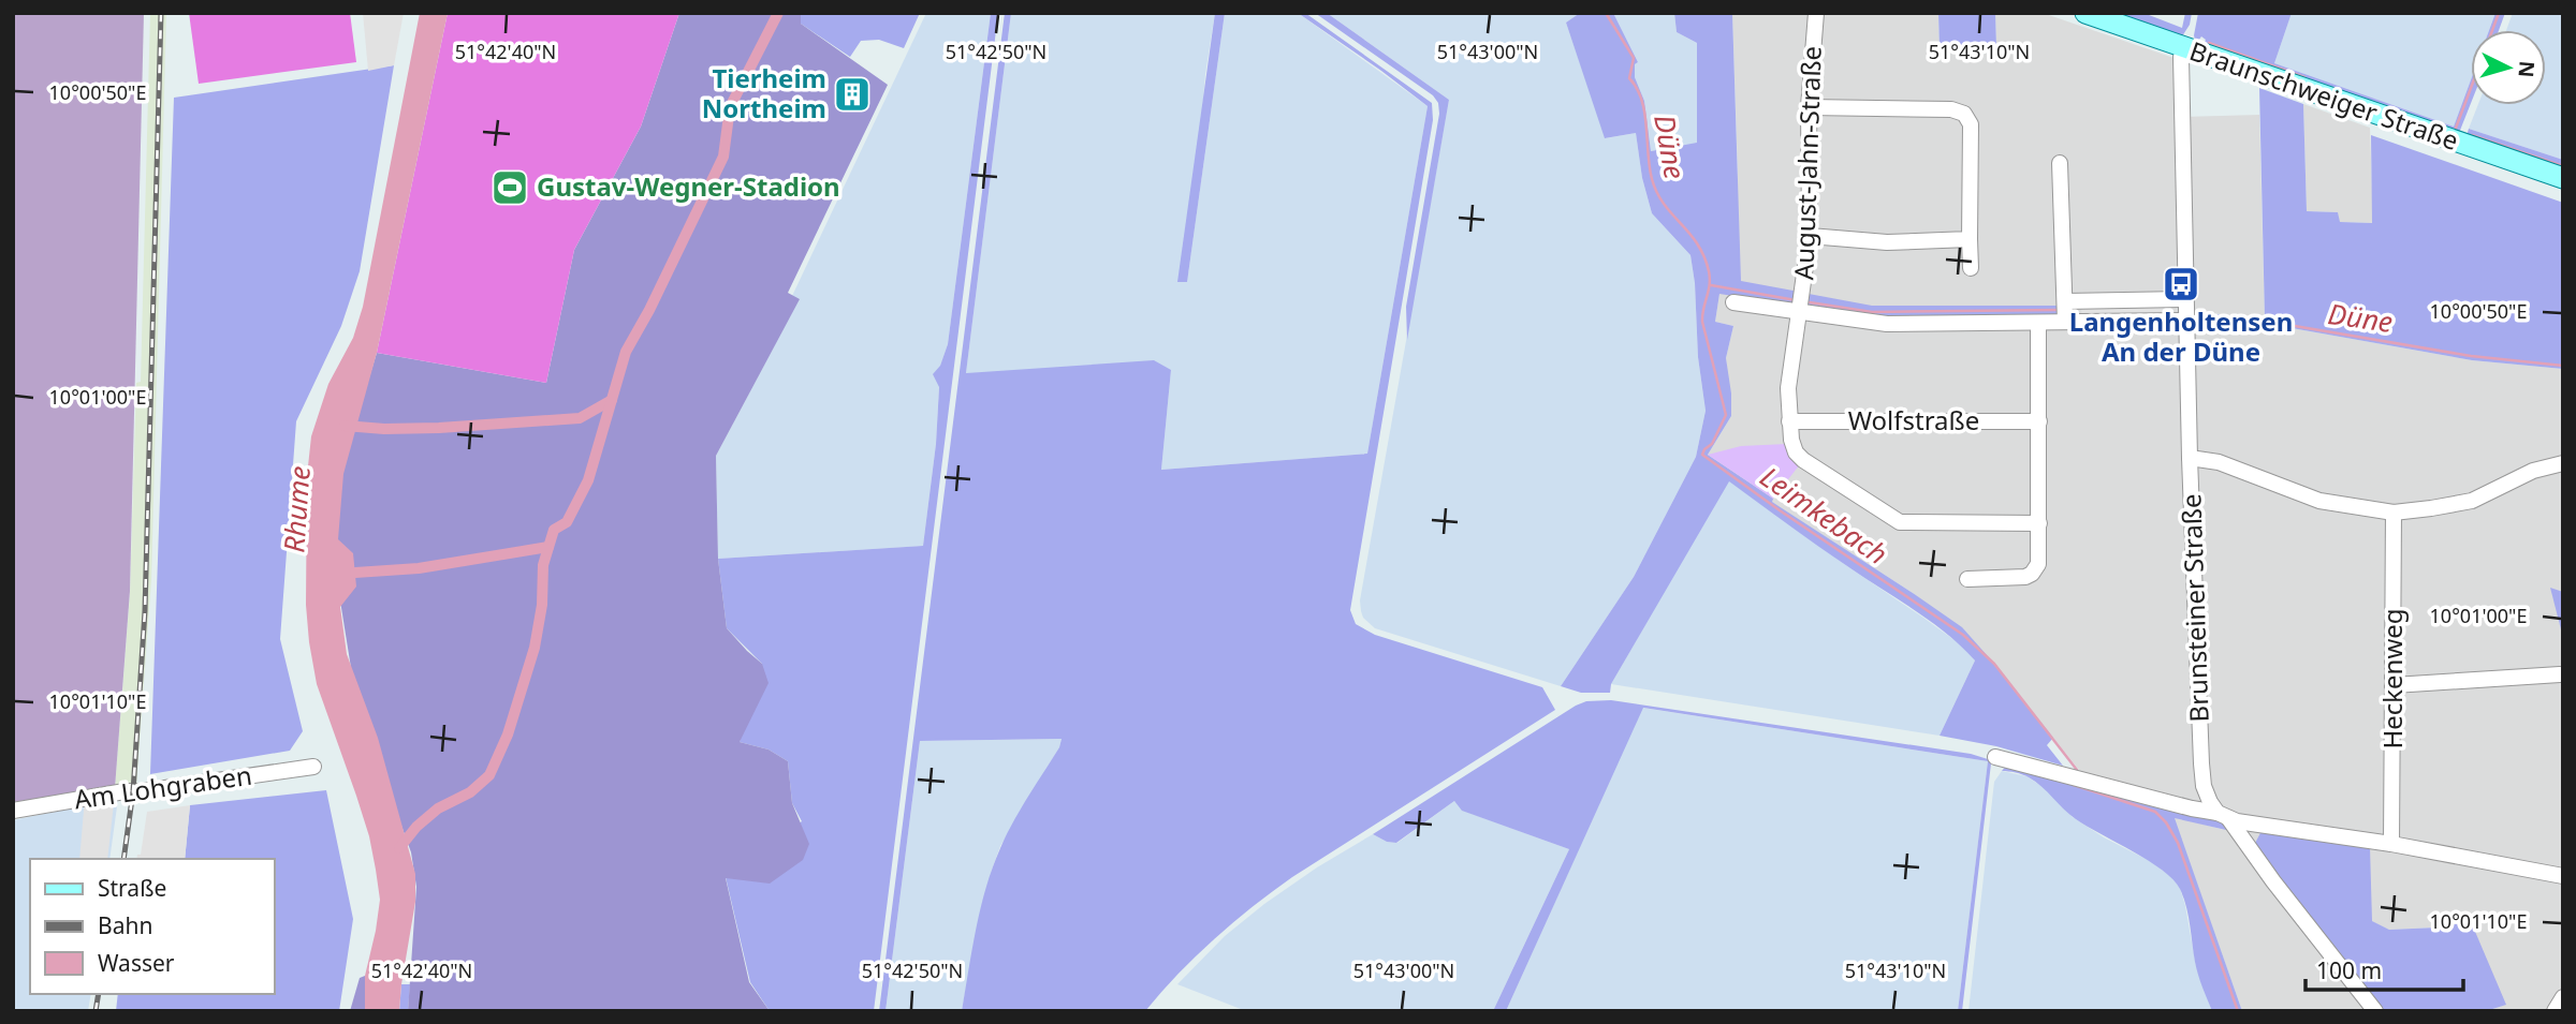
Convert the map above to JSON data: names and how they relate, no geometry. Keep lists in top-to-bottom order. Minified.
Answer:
{"streets":{"main road":["Braunschweiger Straße"],"street":["August-Jahn-Straße","Wolfstraße","Brunsteiner Straße","Heckenweg","Am Lohgraben"]},"crossings":[["Braunschweiger Straße","Brunsteiner Straße"],["August-Jahn-Straße","Wolfstraße"]],"water":["Düne","Rhume","Leimkebach"],"places":{"building":["Tierheim Northeim"],"sports":["Gustav-Wegner-Stadion"],"bus stop":["Langenholtensen An der Düne"]},"legend":["Straße","Bahn","Wasser"],"scale_bar":"100 m","north":"right","coordinates":["51°42'40\"N","51°42'50\"N","51°43'00\"N","51°43'10\"N","10°00'50\"E","10°01'00\"E","10°01'10\"E"]}
